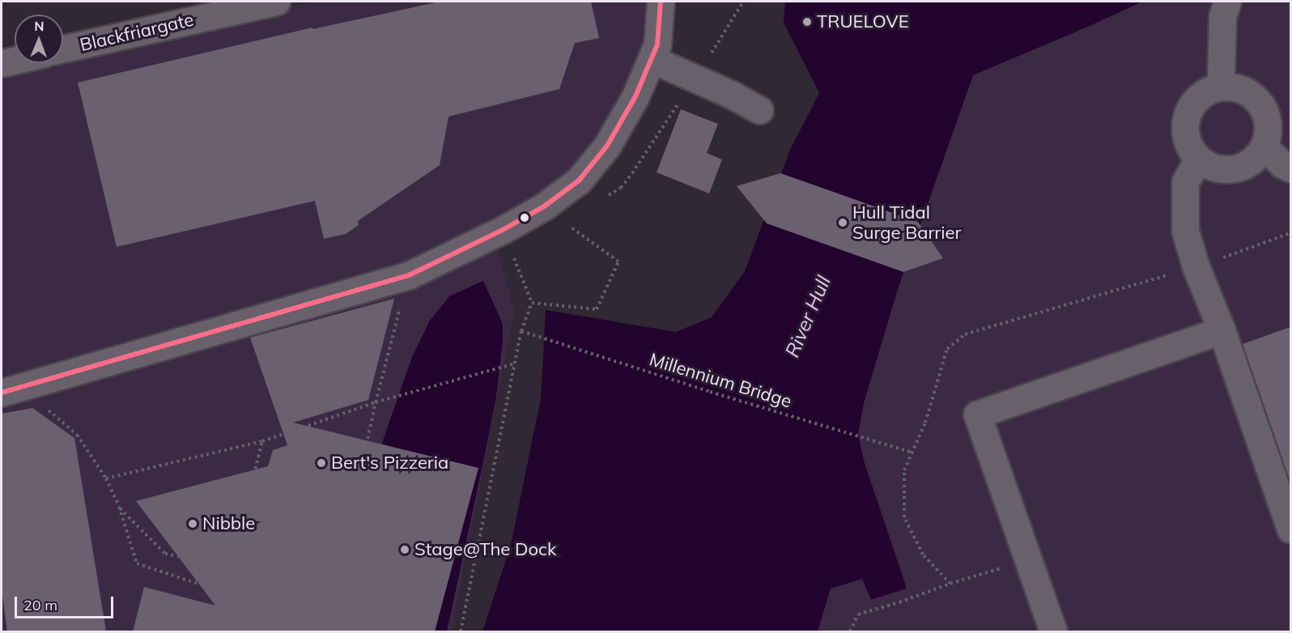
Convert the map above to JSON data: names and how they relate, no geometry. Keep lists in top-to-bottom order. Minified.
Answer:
{"streets":{"street":["Blackfriargate"],"path":["Millennium Bridge"]},"water":["River Hull"],"places":["TRUELOVE","Hull Tidal Surge Barrier","Bert's Pizzeria","Nibble","Stage@The Dock"],"scale_bar":"20 m","north":"top"}
